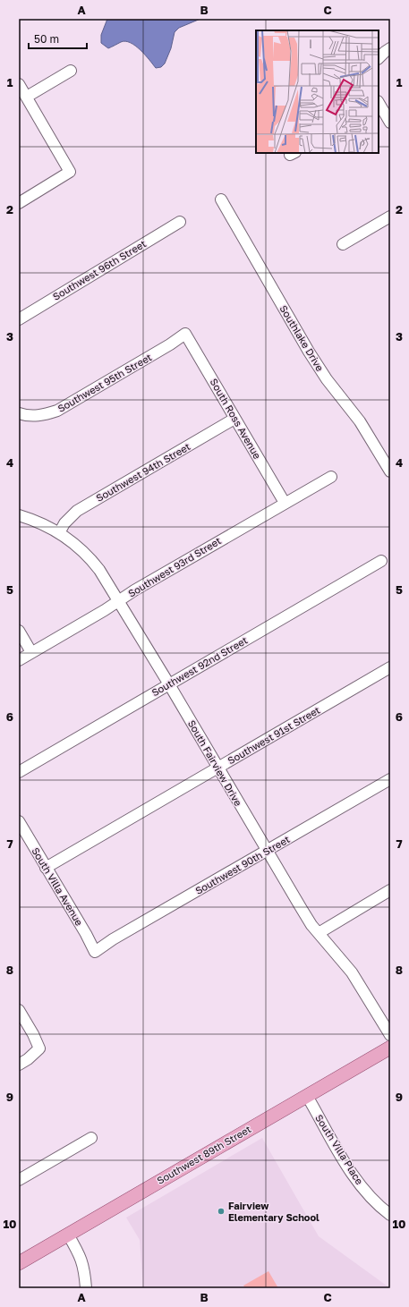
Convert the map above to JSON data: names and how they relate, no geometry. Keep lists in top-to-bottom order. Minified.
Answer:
{"streets":{"main road":["Southwest 89th Street"],"street":["Southwest 96th Street","Southlake Drive","Southwest 95th Street","South Ross Avenue","Southwest 94th Street","Southwest 93rd Street","Southwest 92nd Street","Southwest 91st Street","South Fairview Drive","Southwest 90th Street","South Villa Avenue","South Villa Place"]},"crossings":[["Southwest 95th Street","South Ross Avenue"],["South Ross Avenue","Southwest 94th Street"],["South Ross Avenue","Southwest 93rd Street"],["Southwest 94th Street","South Fairview Drive"],["Southwest 93rd Street","South Fairview Drive"],["Southwest 92nd Street","South Fairview Drive"],["Southwest 91st Street","South Fairview Drive"],["Southwest 91st Street","South Villa Avenue"],["South Fairview Drive","Southwest 90th Street"],["Southwest 90th Street","South Villa Avenue"],["South Villa Place","Southwest 89th Street"]],"places":["Fairview Elementary School"],"scale_bar":"50 m","grid":{"columns":["A","B","C"],"rows":["1","2","3","4","5","6","7","8","9","10"]}}
